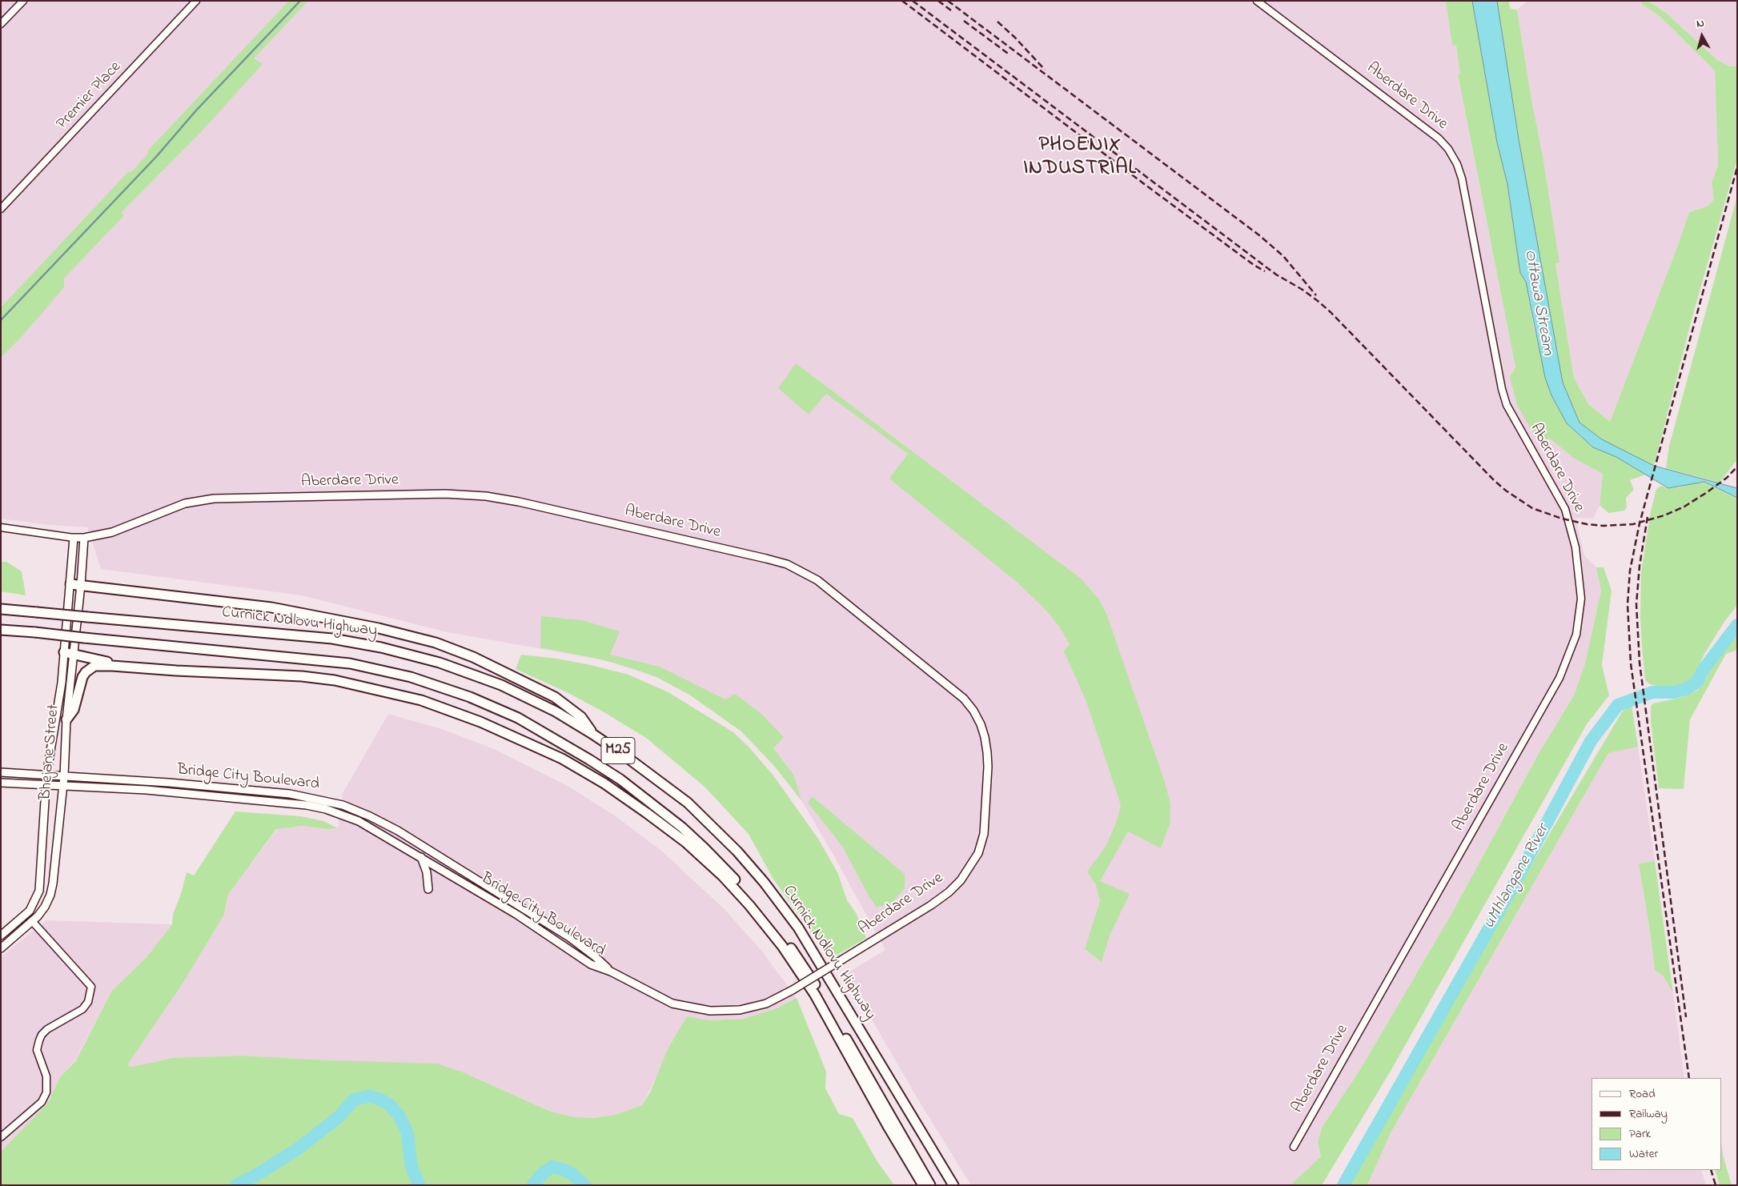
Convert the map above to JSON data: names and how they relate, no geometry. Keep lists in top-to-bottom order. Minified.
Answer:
{"streets":{"main road":["Curnick Ndlovu Highway","M25"],"street":["Premier Place","Aberdare Drive","Bhejane Street","Bridge City Boulevard"]},"crossings":[["Aberdare Drive","Bhejane Street"],["Aberdare Drive","Bridge City Boulevard"],["Bhejane Street","Bridge City Boulevard"]],"districts":["PHOENIX INDUSTRIAL"],"water":["Ottawa Stream","uMhlangane River"],"legend":["Road","Railway","Park","Water"],"north":"top"}
